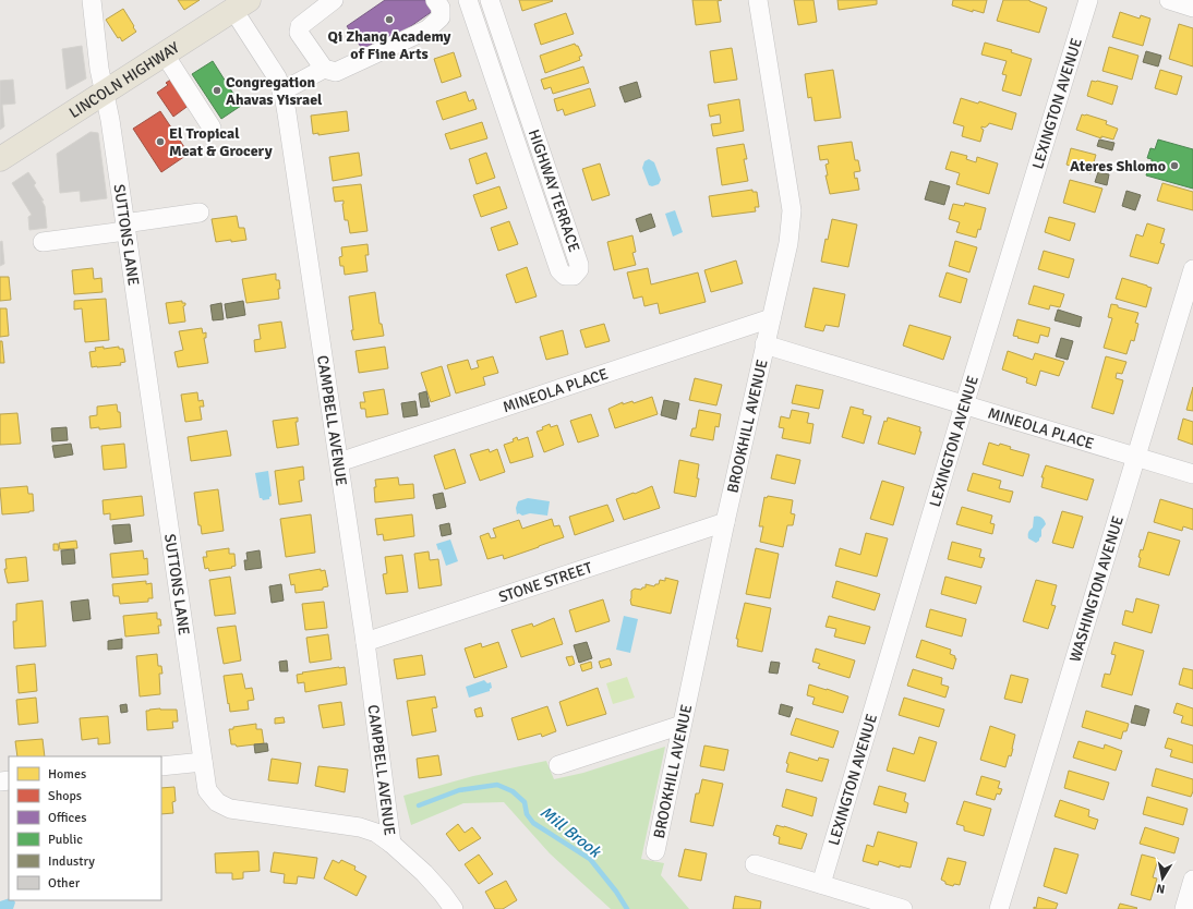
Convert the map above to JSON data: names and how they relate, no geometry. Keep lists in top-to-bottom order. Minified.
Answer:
{"streets":{"main road":["LINCOLN HIGHWAY"],"street":["LEXINGTON AVENUE","HIGHWAY TERRACE","SUTTONS LANE","MINEOLA PLACE","CAMPBELL AVENUE","BROOKHILL AVENUE","STONE STREET","WASHINGTON AVENUE"]},"crossings":[["LINCOLN HIGHWAY","SUTTONS LANE"],["LINCOLN HIGHWAY","CAMPBELL AVENUE"],["LEXINGTON AVENUE","MINEOLA PLACE"],["SUTTONS LANE","CAMPBELL AVENUE"],["MINEOLA PLACE","CAMPBELL AVENUE"],["MINEOLA PLACE","BROOKHILL AVENUE"],["MINEOLA PLACE","WASHINGTON AVENUE"],["CAMPBELL AVENUE","STONE STREET"],["BROOKHILL AVENUE","STONE STREET"]],"water":["Mill Brook"],"places":["Qi Zhang Academy of Fine Arts","Congregation Ahavas Yisrael","El Tropical Meat & Grocery","Ateres Shlomo"],"legend":["Homes","Shops","Offices","Public","Industry","Other"],"north":"bottom"}
